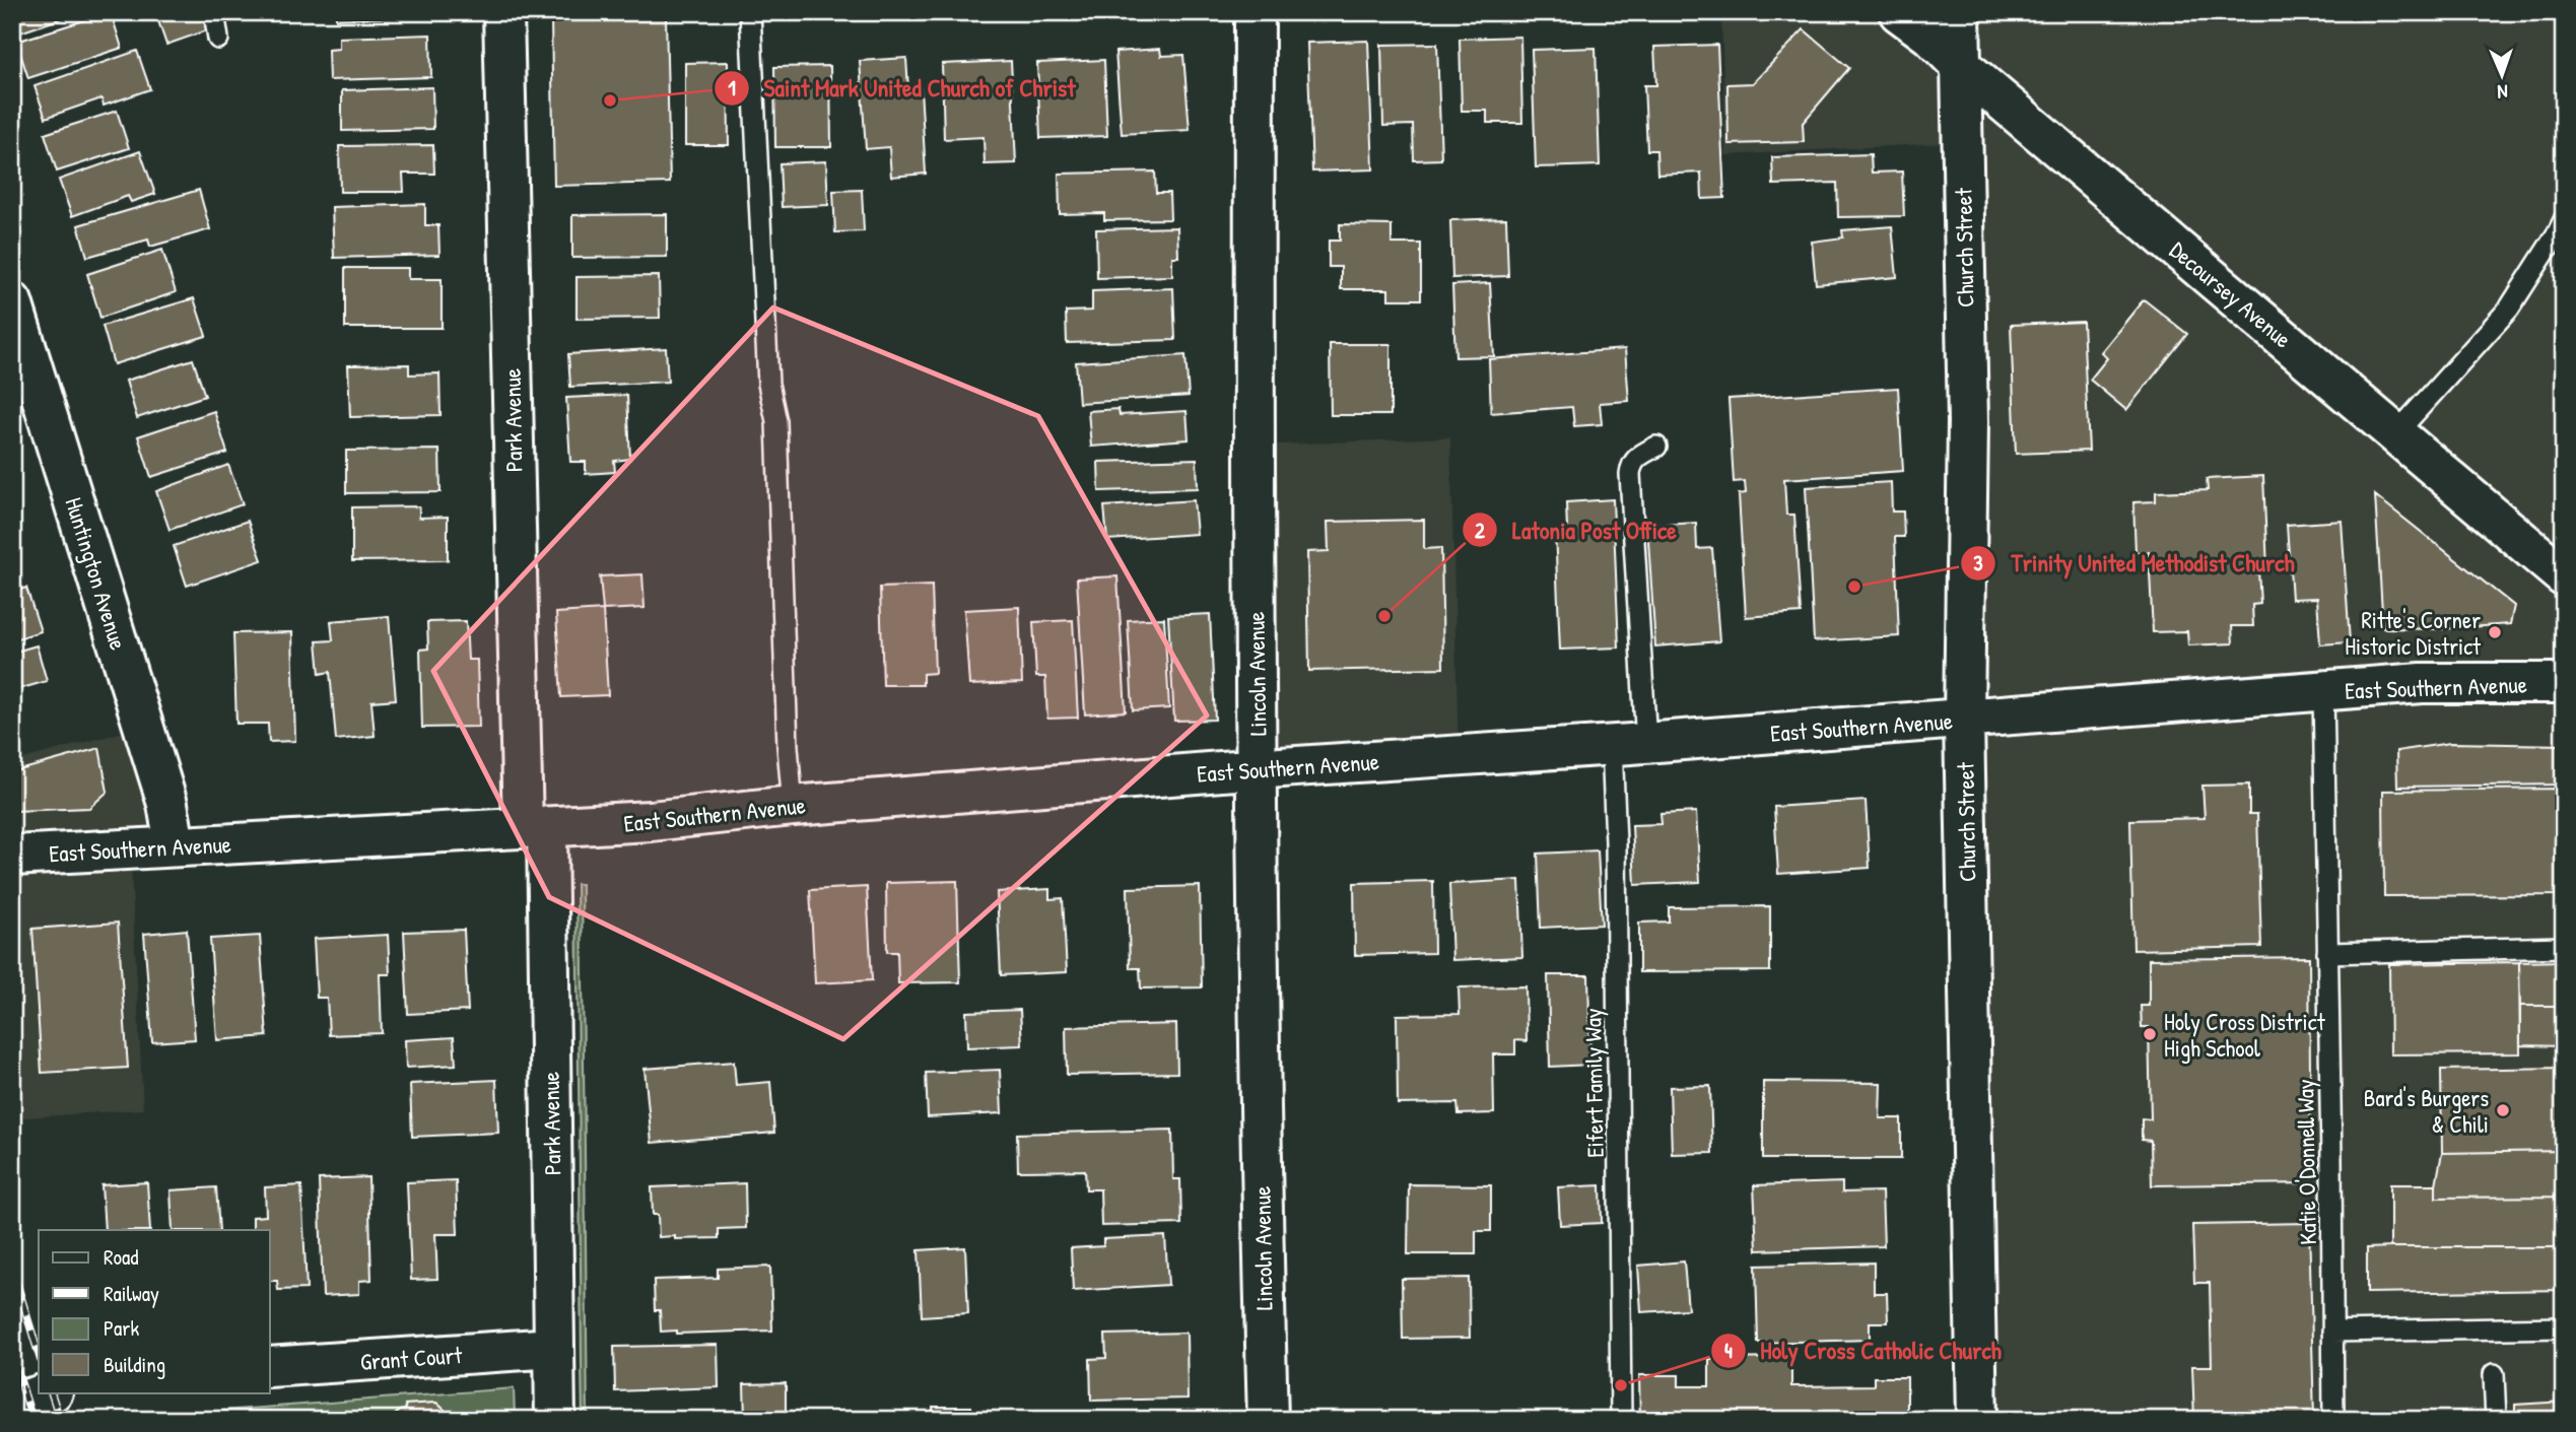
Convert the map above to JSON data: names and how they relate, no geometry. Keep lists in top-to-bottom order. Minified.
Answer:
{"streets":{"street":["Church Street","Decoursey Avenue","Park Avenue","Huntington Avenue","Lincoln Avenue","East Southern Avenue","Grant Court"],"lane":["Eifert Family Way","Katie O'Donnell Way"]},"crossings":[["Church Street","Decoursey Avenue"],["Church Street","East Southern Avenue"],["Park Avenue","East Southern Avenue"],["Park Avenue","Grant Court"],["Huntington Avenue","East Southern Avenue"],["Lincoln Avenue","East Southern Avenue"],["East Southern Avenue","Eifert Family Way"],["East Southern Avenue","Katie O'Donnell Way"]],"places":["Saint Mark United Church of Christ","Trinity United Methodist Church","Latonia Post Office","Ritte's Corner Historic District","Holy Cross District High School","Bard's Burgers & Chili","Holy Cross Catholic Church"],"legend":["Road","Railway","Park","Building"],"north":"bottom"}
